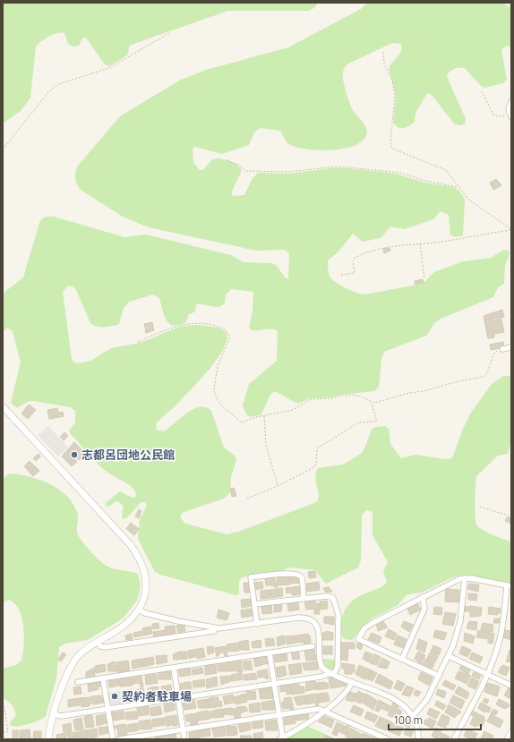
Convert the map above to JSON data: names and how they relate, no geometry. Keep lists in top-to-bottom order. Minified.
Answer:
{"places":["志都呂団地公民館","契約者駐車場"],"scale_bar":"100 m"}
